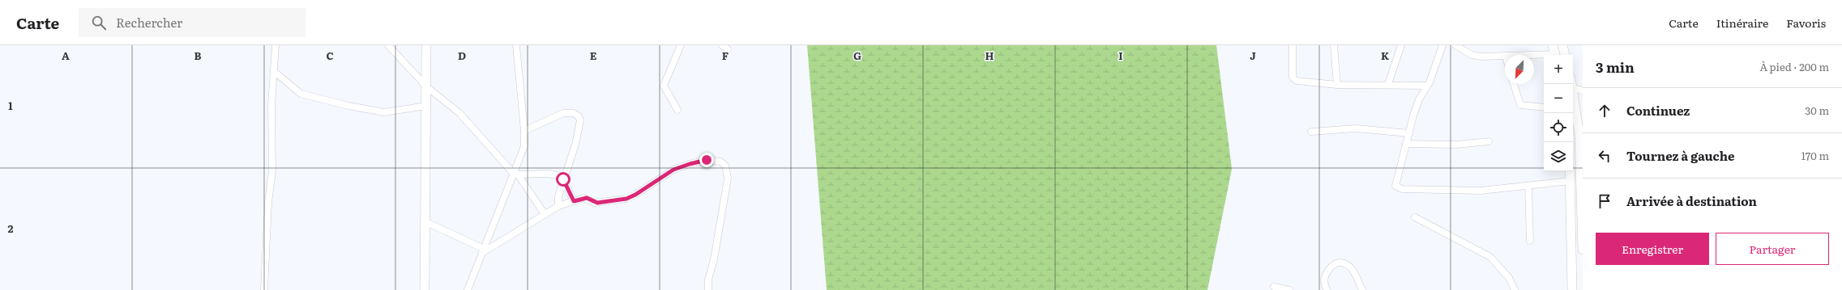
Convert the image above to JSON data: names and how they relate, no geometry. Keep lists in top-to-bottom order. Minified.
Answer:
{"north":"bottom left","page":{"header":"Carte","search":"Rechercher","nav":["Carte","Itinéraire","Favoris"],"heading":["3 min","À pied · 200 m"],"map_buttons":["+","−"],"list":[["Continuez","30 m"],["Tournez à gauche","170 m"],"Arrivée à destination"],"buttons":["Enregistrer","Partager"]},"grid":{"columns":["A","B","C","D","E","F","G","H","I","J","K"],"rows":["1","2"]}}
